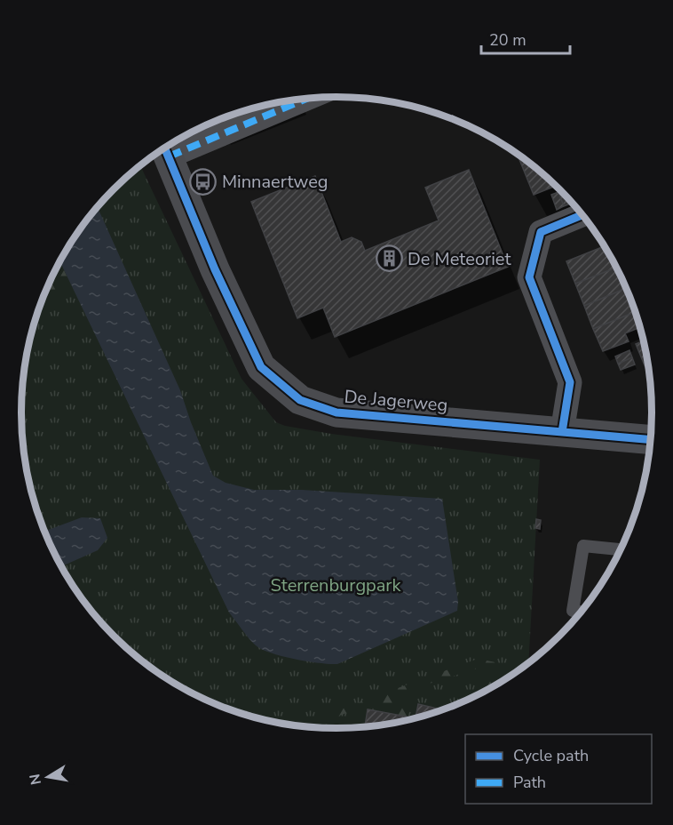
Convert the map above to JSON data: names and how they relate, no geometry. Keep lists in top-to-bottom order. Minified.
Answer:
{"streets":{"street":["De Jagerweg"]},"parks":["Sterrenburgpark"],"places":{"bus stop":["Minnaertweg"],"building":["De Meteoriet"]},"legend":["Cycle path","Path"],"scale_bar":"20 m","north":"left"}
